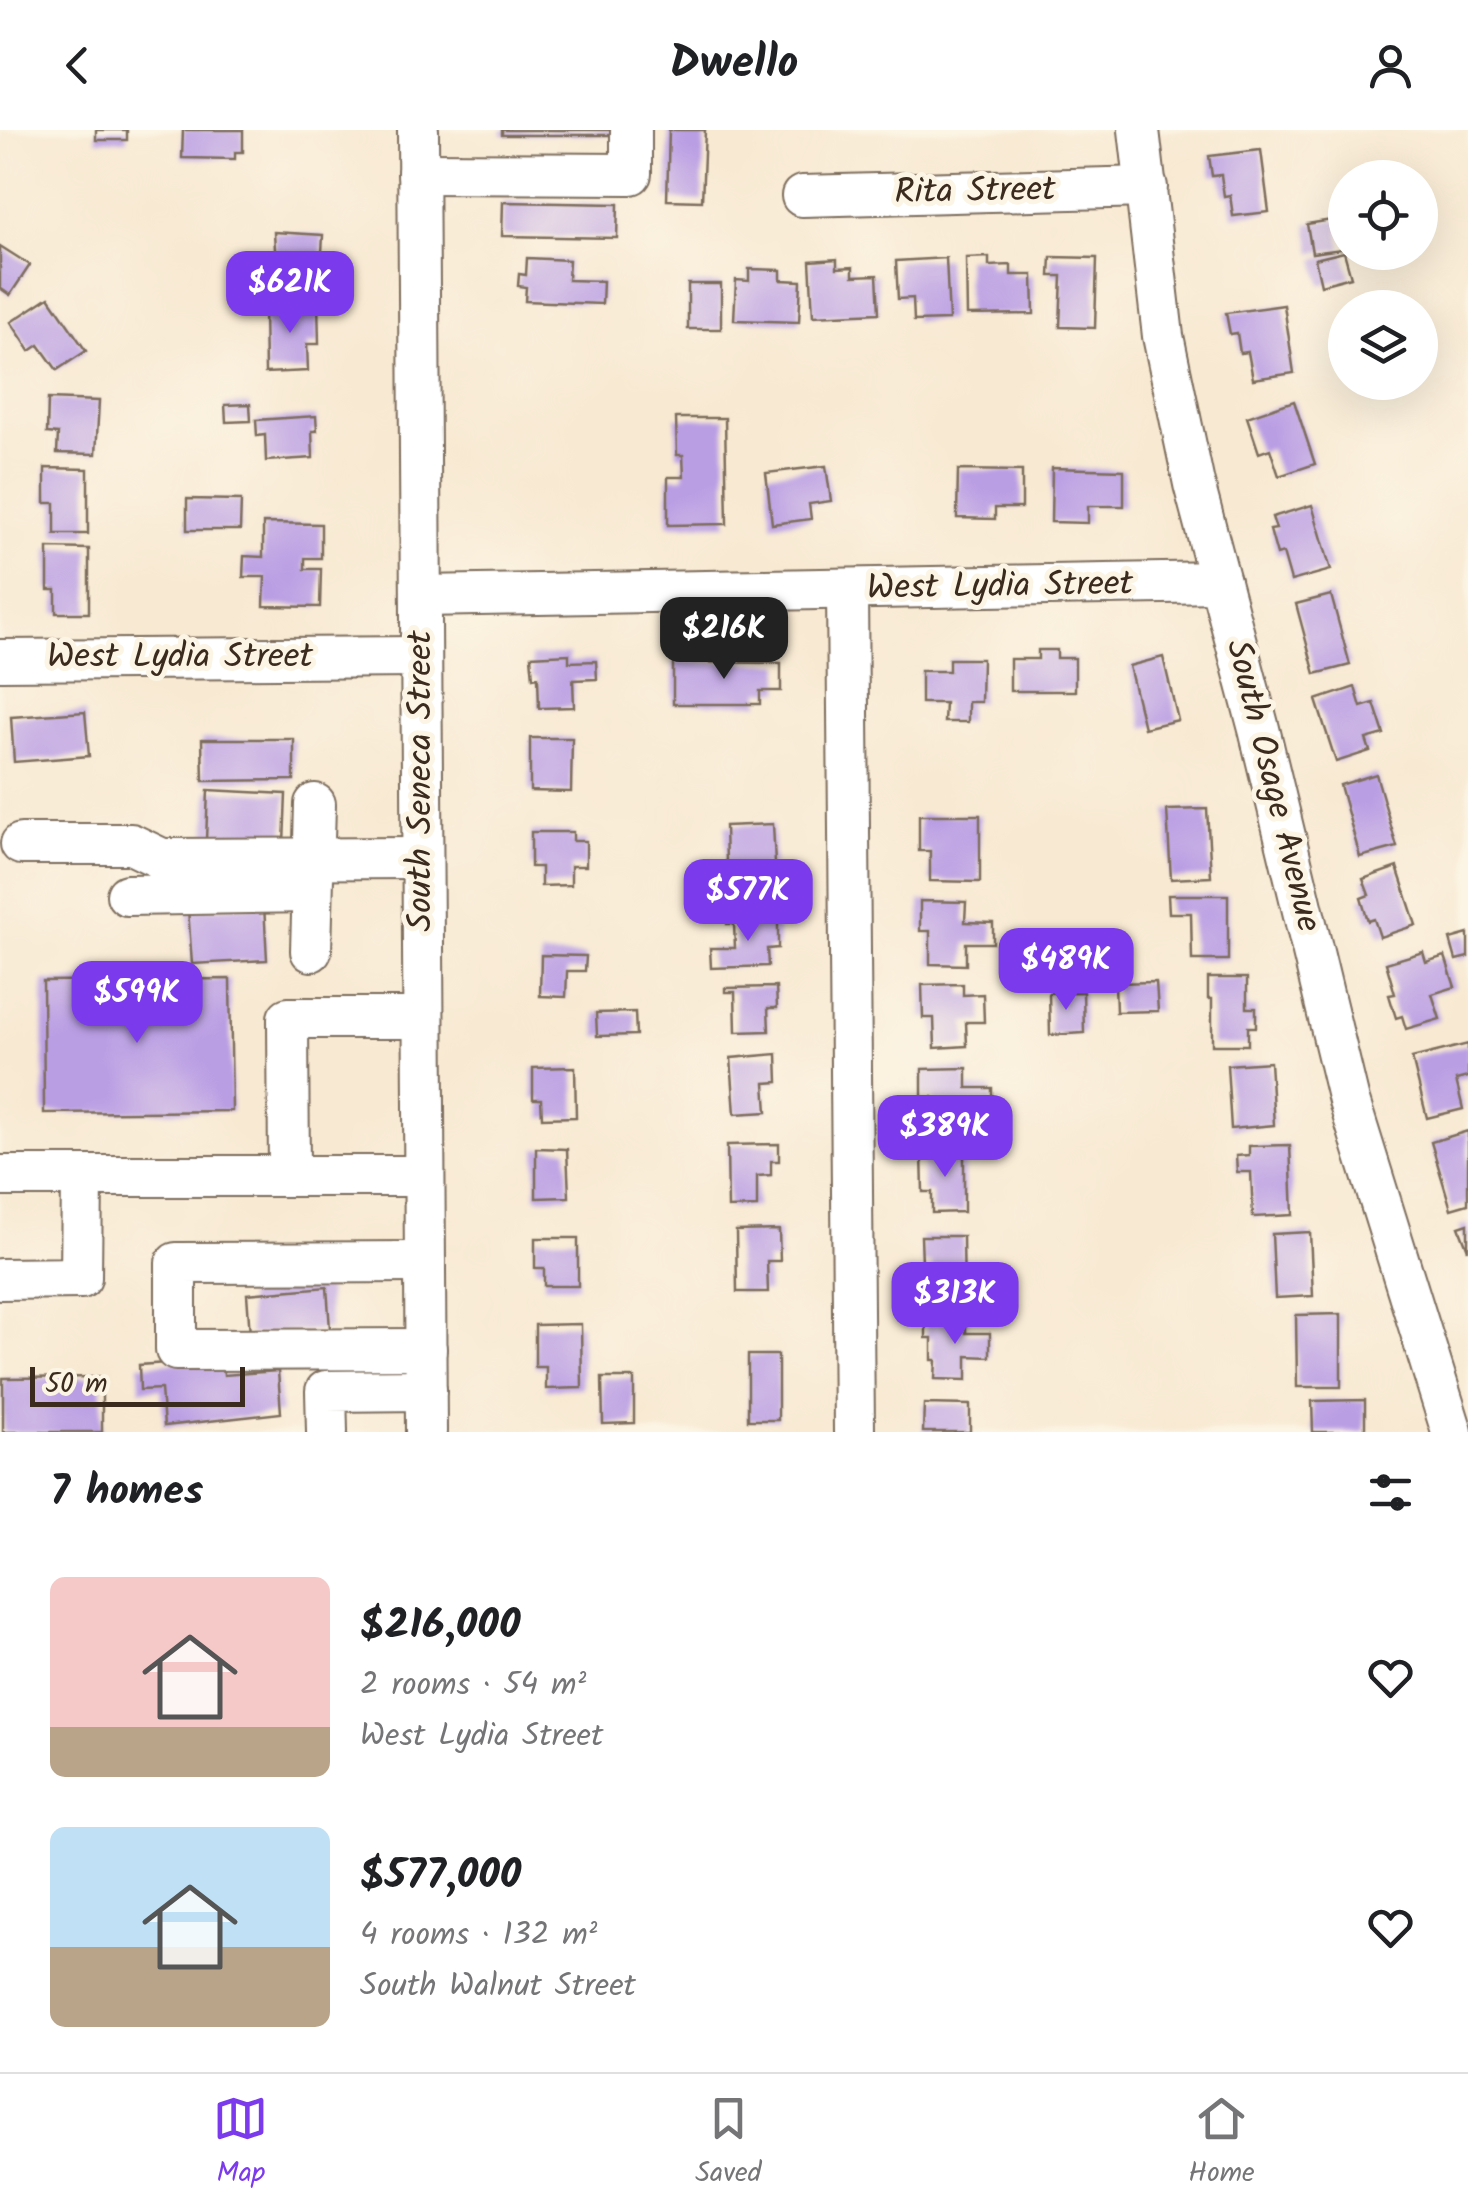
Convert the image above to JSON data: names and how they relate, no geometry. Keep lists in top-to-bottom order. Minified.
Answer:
{"streets":{"street":["Rita Street","West Lydia Street","South Seneca Street","South Osage Avenue"]},"crossings":[["Rita Street","South Osage Avenue"],["West Lydia Street","South Seneca Street"],["West Lydia Street","South Osage Avenue"]],"scale_bar":"50 m","page":{"header":"Dwello","price":["$621K","$216K","$577K","$489K","$599K","$389K","$313K"],"scale":"50 m","heading":"7 homes","list":[{"name":"$216,000","note":"2 rooms · 54 m² · West Lydia Street"},{"name":"$577,000","note":"4 rooms · 132 m² · South Walnut Street"}],"tabs":["Map","Saved","Home"]}}
